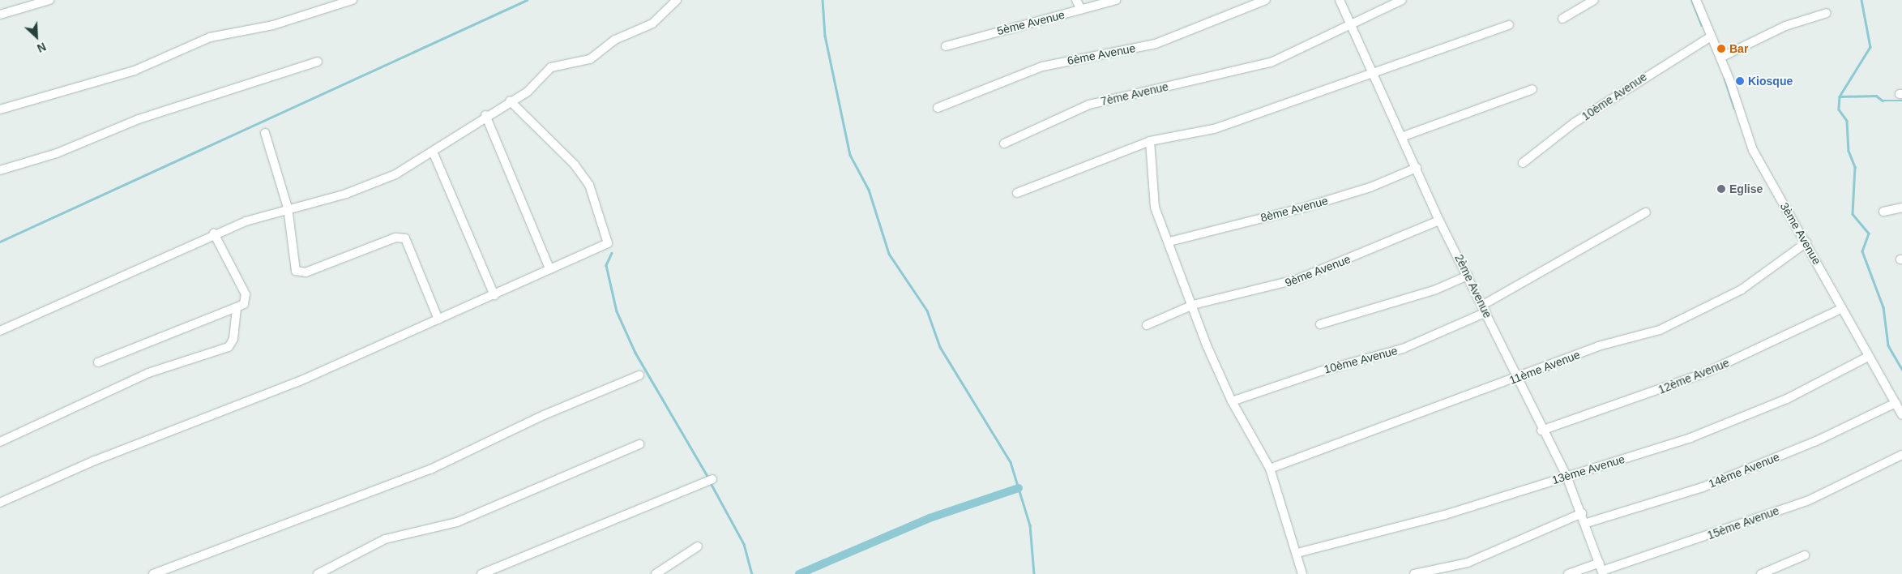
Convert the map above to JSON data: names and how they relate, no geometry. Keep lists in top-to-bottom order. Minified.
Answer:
{"streets":{"street":["5ème Avenue","6ème Avenue","7ème Avenue","10ème Avenue","8ème Avenue","3ème Avenue","9ème Avenue","2ème Avenue","11ème Avenue","12ème Avenue","13ème Avenue","14ème Avenue","15ème Avenue"]},"crossings":[["7ème Avenue","2ème Avenue"],["10ème Avenue","3ème Avenue"],["10ème Avenue","2ème Avenue"],["8ème Avenue","2ème Avenue"],["3ème Avenue","11ème Avenue"],["3ème Avenue","12ème Avenue"],["3ème Avenue","13ème Avenue"],["3ème Avenue","14ème Avenue"],["9ème Avenue","2ème Avenue"],["2ème Avenue","11ème Avenue"],["2ème Avenue","12ème Avenue"],["2ème Avenue","13ème Avenue"],["2ème Avenue","14ème Avenue"],["2ème Avenue","15ème Avenue"]],"places":["Bar","Kiosque","Eglise"],"north":"bottom right"}
